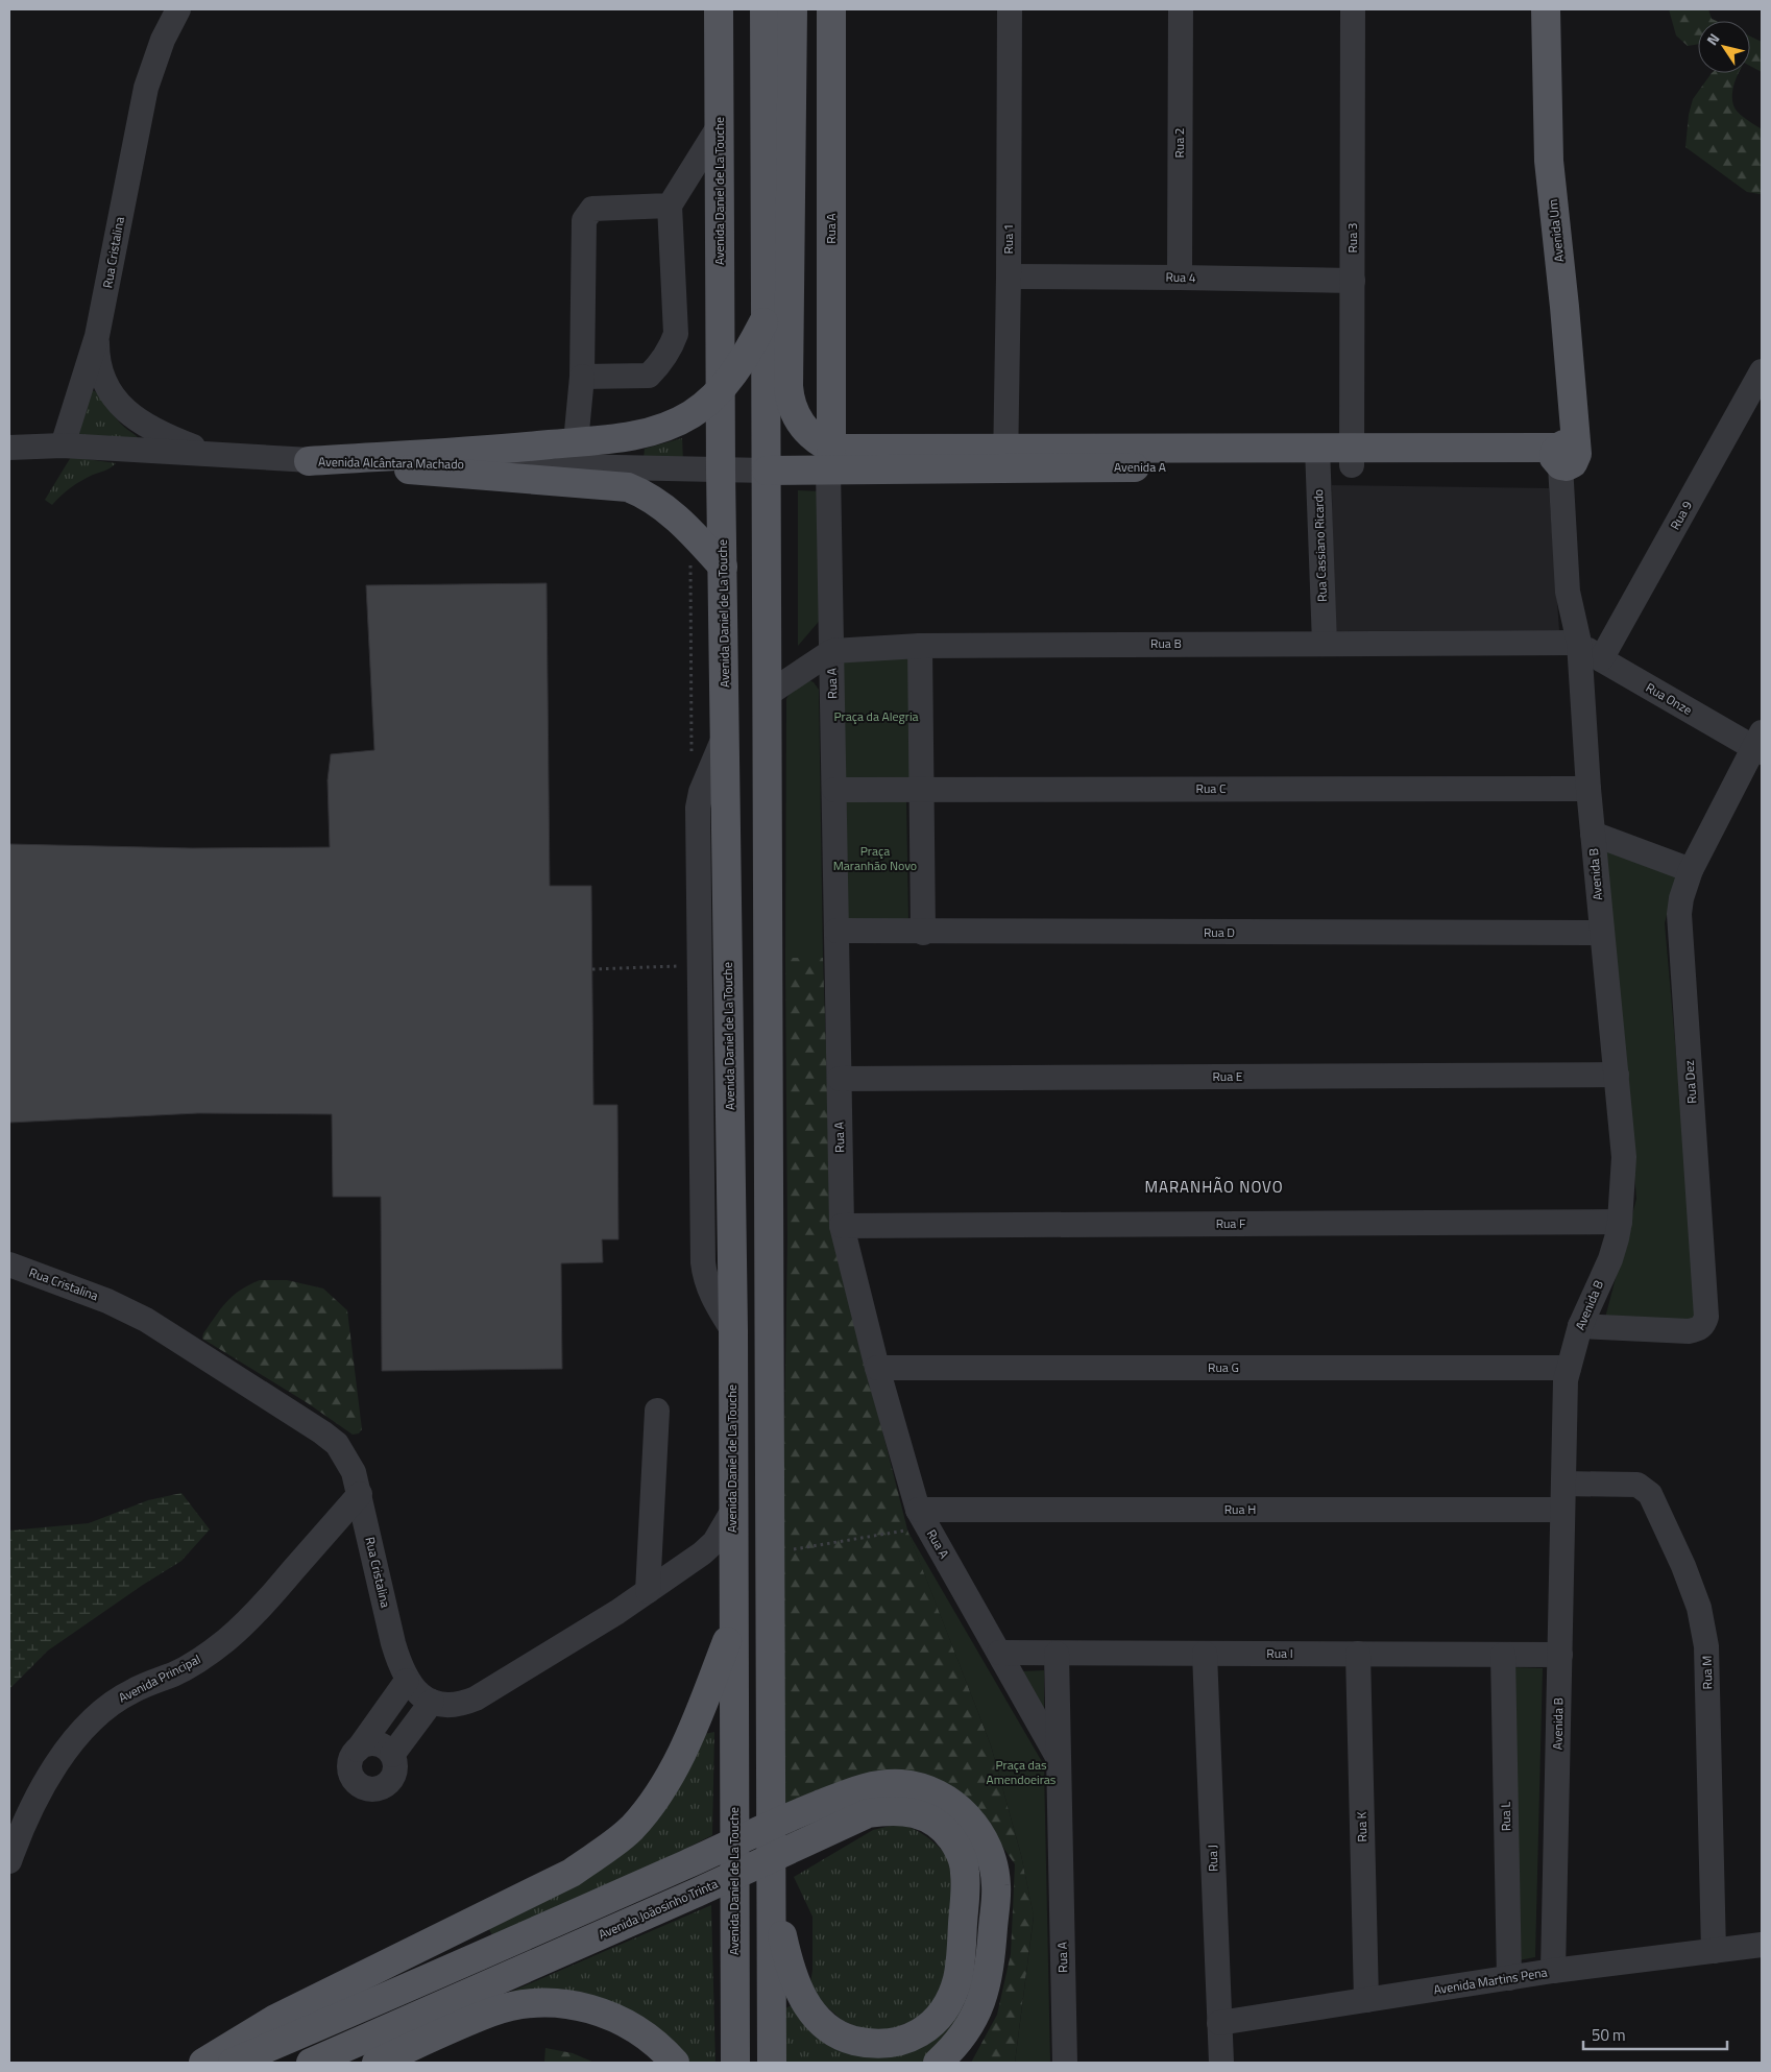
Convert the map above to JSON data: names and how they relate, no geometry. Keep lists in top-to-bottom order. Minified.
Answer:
{"streets":{"main road":["Avenida Daniel de La Touche","Rua A","Avenida Um","Avenida A","Avenida Joãosinho Trinta"],"street":["Rua 2","Rua 3","Rua 1","Rua Cristalina","Rua 4","Avenida Alcântara Machado","Rua 9","Rua Cassiano Ricardo","Rua B","Rua Onze","Rua C","Avenida B","Rua D","Rua E","Rua Dez","Rua F","Rua G","Rua H","Rua I","Rua M","Avenida Principal","Rua L","Rua K","Rua J","Avenida Martins Pena"]},"crossings":[["Rua 2","Rua 4"],["Avenida Daniel de La Touche","Avenida Alcântara Machado"],["Avenida Daniel de La Touche","Avenida A"],["Rua A","Avenida A"],["Rua A","Rua B"],["Rua A","Rua C"],["Rua A","Rua D"],["Rua A","Rua E"],["Rua A","Rua F"],["Rua A","Rua G"],["Rua A","Rua H"],["Rua A","Rua I"],["Avenida Um","Avenida A"],["Avenida Um","Avenida B"],["Rua 3","Rua 4"],["Rua 3","Avenida A"],["Rua 1","Rua 4"],["Rua 1","Avenida A"],["Rua Cristalina","Avenida Alcântara Machado"],["Rua Cristalina","Avenida Principal"],["Avenida Alcântara Machado","Avenida A"],["Avenida A","Rua Cassiano Ricardo"],["Avenida A","Avenida B"],["Rua 9","Rua Onze"],["Rua Cassiano Ricardo","Rua B"],["Rua B","Rua Onze"],["Rua B","Avenida B"],["Rua Onze","Avenida B"],["Rua Onze","Rua Dez"],["Rua C","Avenida B"],["Avenida B","Rua D"],["Avenida B","Rua E"],["Avenida B","Rua Dez"],["Avenida B","Rua F"],["Avenida B","Rua G"],["Avenida B","Rua H"],["Avenida B","Rua I"],["Avenida B","Rua M"],["Avenida B","Avenida Martins Pena"],["Rua I","Rua L"],["Rua I","Rua K"],["Rua I","Rua J"],["Rua M","Avenida Martins Pena"],["Rua L","Avenida Martins Pena"],["Rua K","Avenida Martins Pena"],["Rua J","Avenida Martins Pena"]],"districts":["MARANHÃO NOVO"],"parks":["Praça da Alegria","Praça Maranhão Novo","Praça das Amendoeiras"],"scale_bar":"50 m","north":"top left"}
